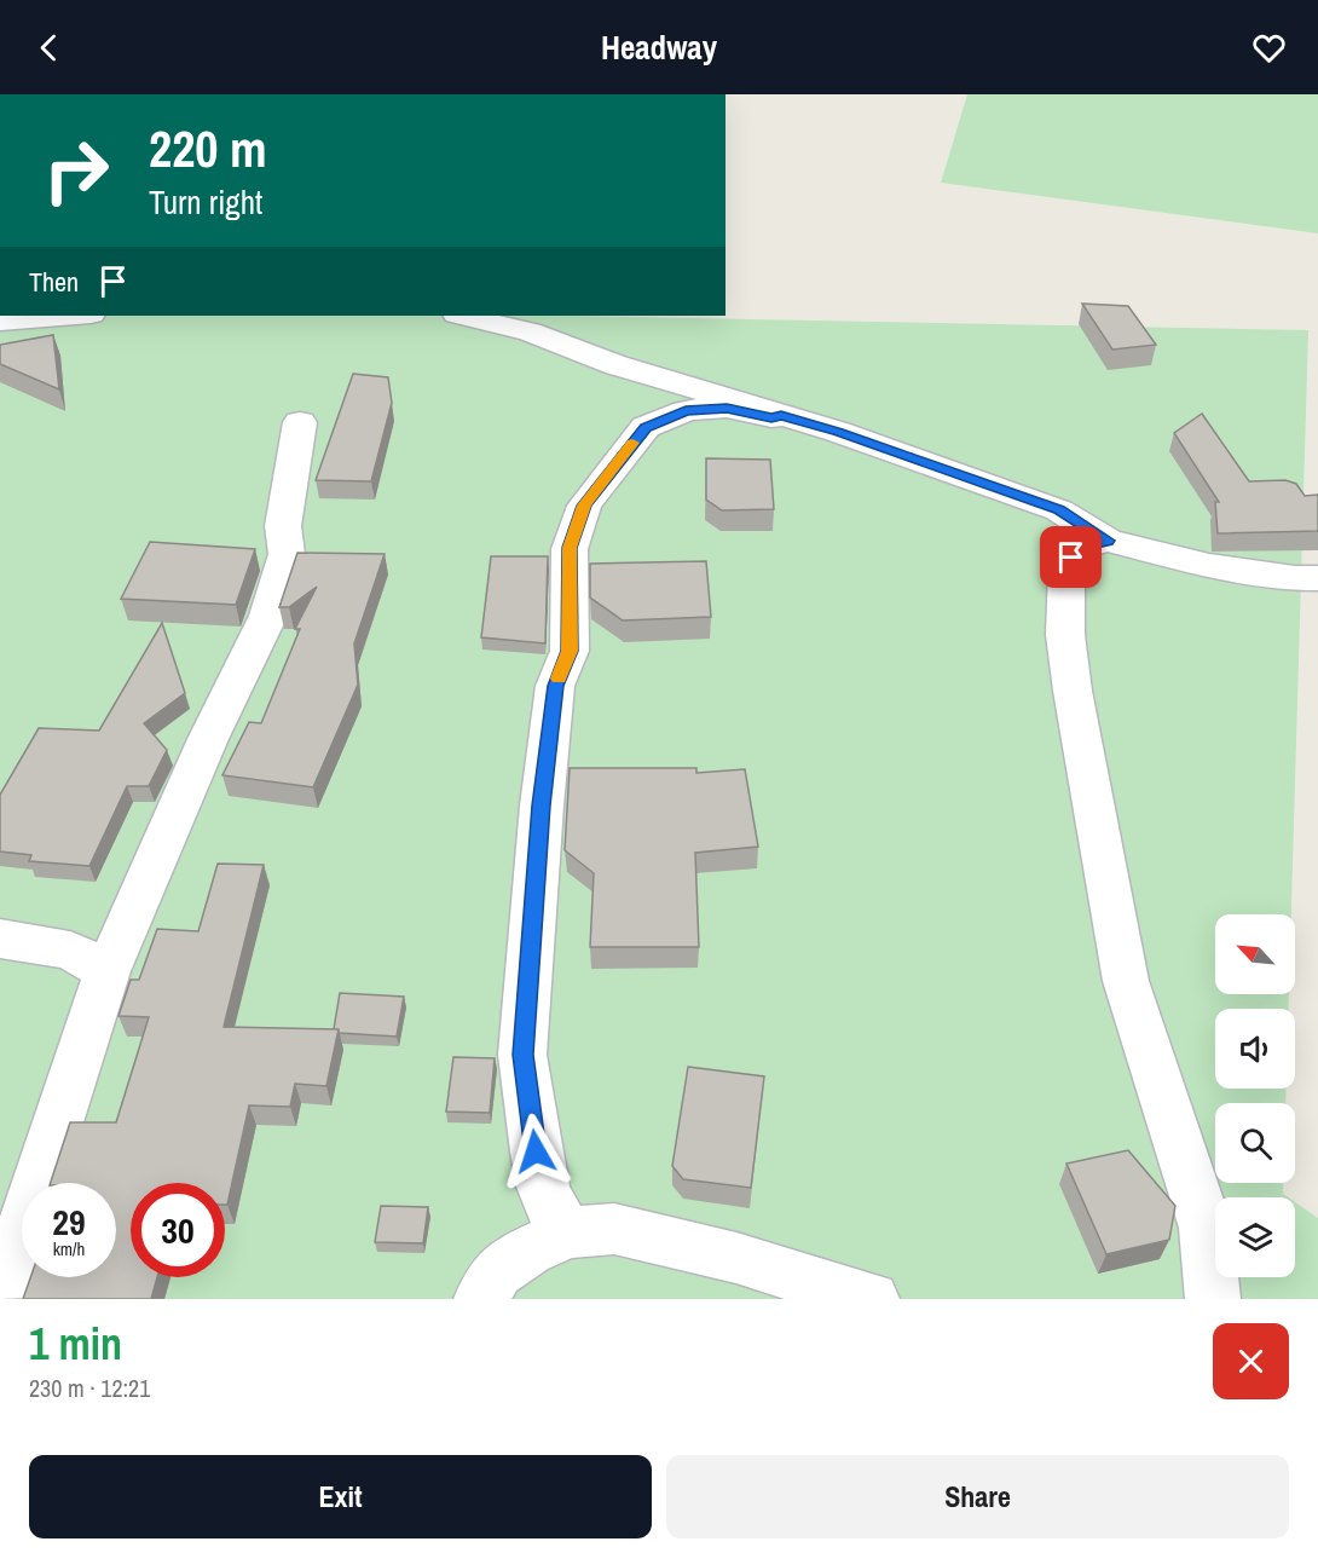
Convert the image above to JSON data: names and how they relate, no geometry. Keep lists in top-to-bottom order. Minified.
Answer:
{"north":"top left","page":{"header":"Headway","turn":["220 m","Turn right"],"then":"Then","speed":"29 km/h","limit":"30","heading":["1 min","230 m · 12:21"],"buttons":["Exit","Share"]}}
